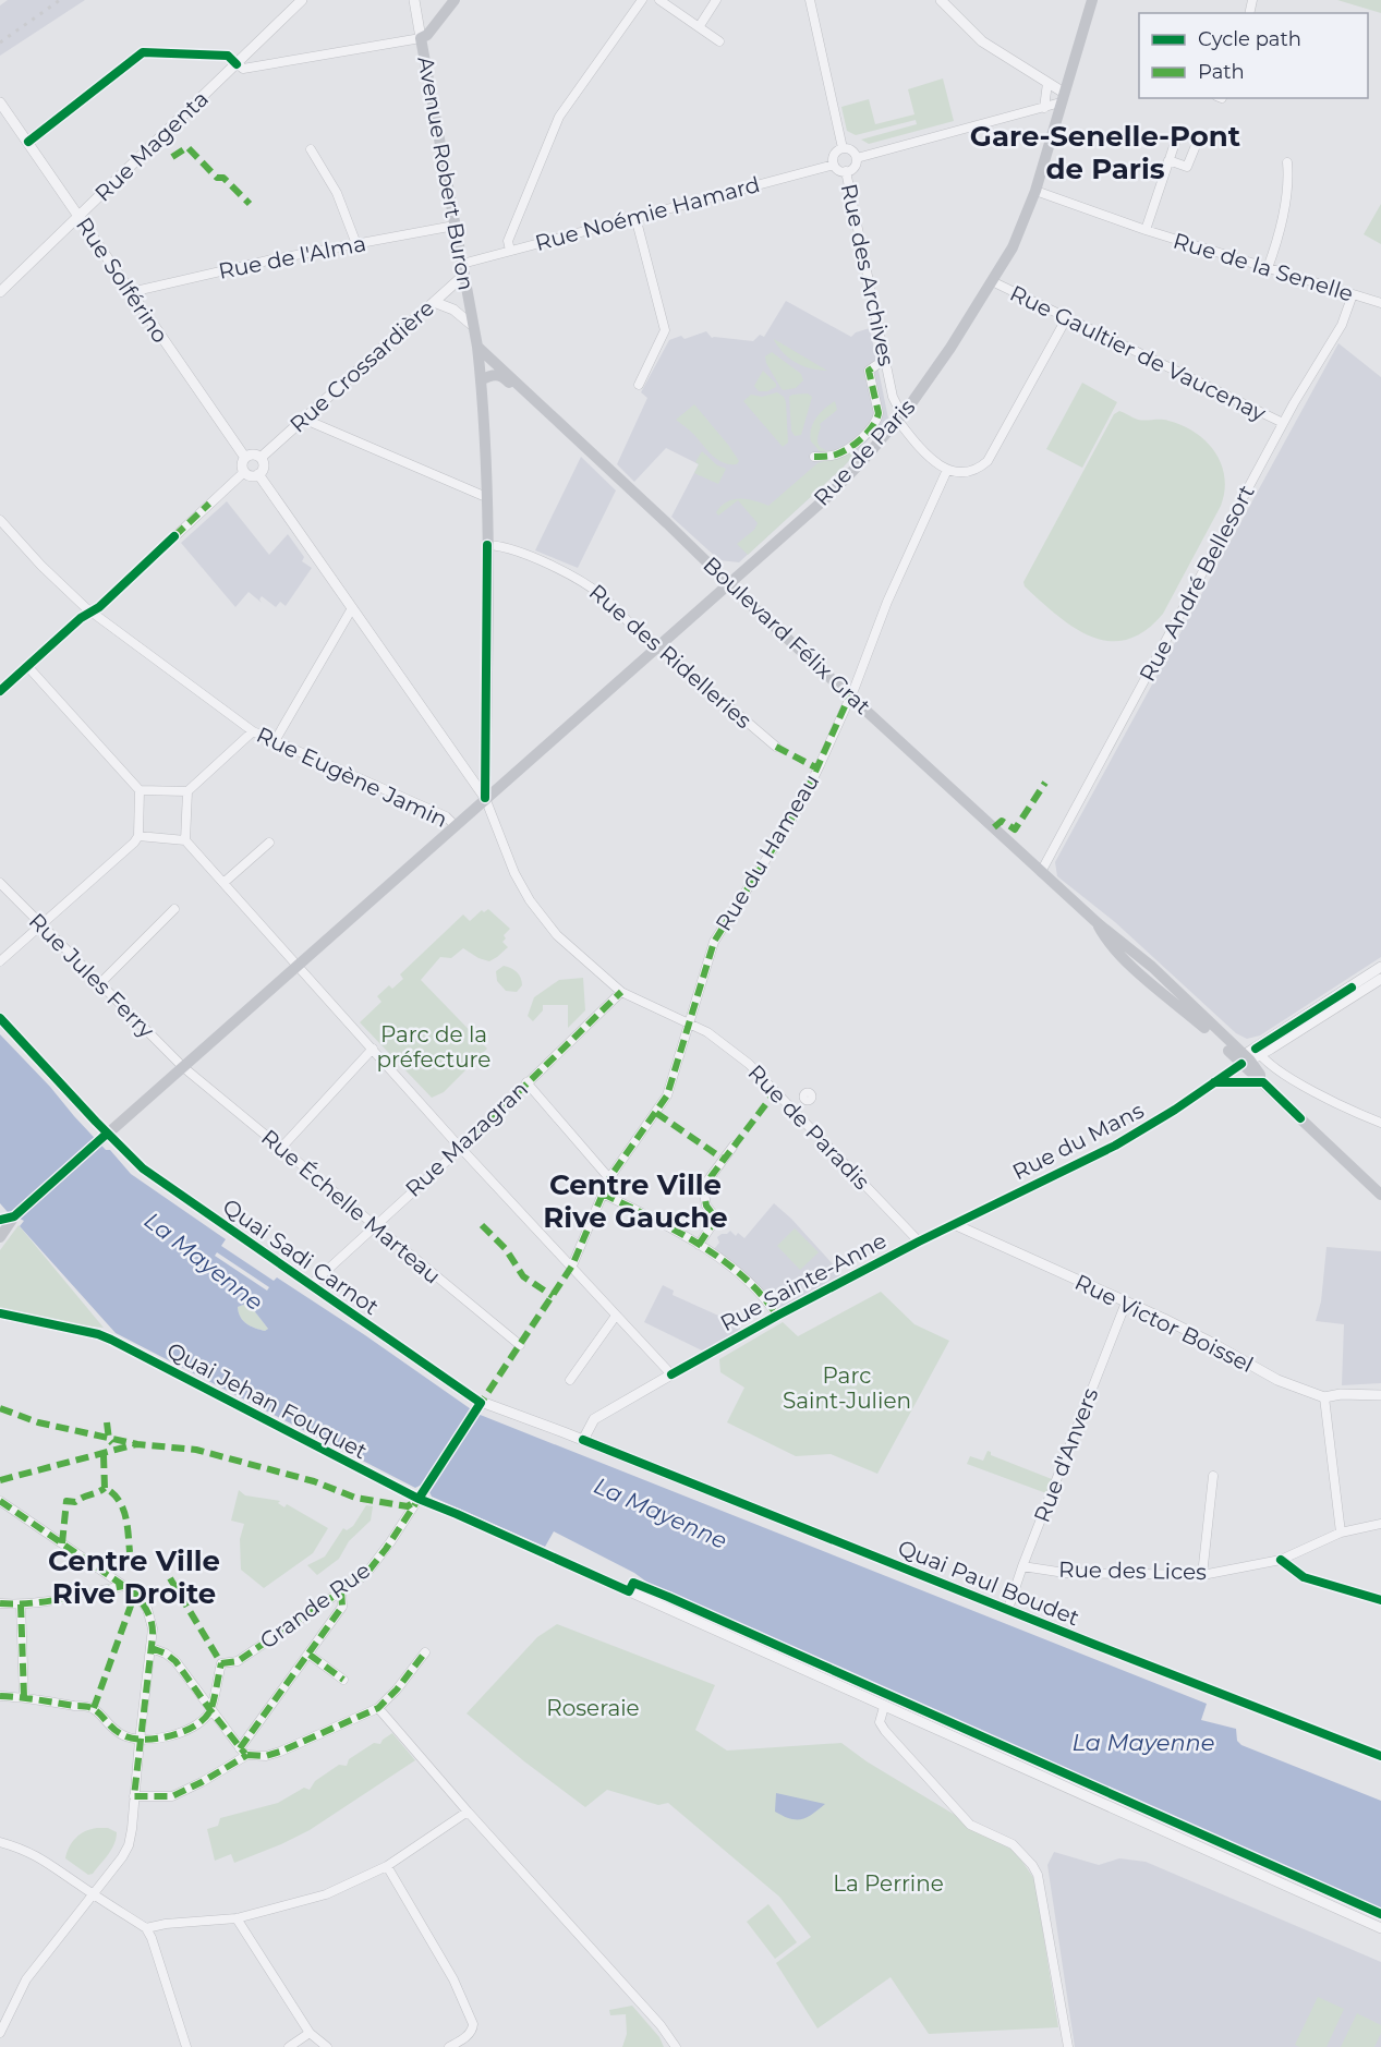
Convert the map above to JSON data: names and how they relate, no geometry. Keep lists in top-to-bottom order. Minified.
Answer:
{"streets":{"main road":["Avenue Robert Buron","Rue de Paris","Boulevard Félix Grat"],"street":["Rue Magenta","Rue Noémie Hamard","Rue de l'Alma","Rue de la Senelle","Rue des Archives","Rue Solférino","Rue Gaultier de Vaucenay","Rue Crossardière","Rue André Bellesort","Rue des Ridelleries","Rue Eugène Jamin","Rue du Hameau","Rue Jules Ferry","Rue de Paradis","Rue Mazagran","Rue du Mans","Rue Échelle Marteau","Quai Sadi Carnot","Rue Sainte-Anne","Rue Victor Boissel","Quai Jehan Fouquet","Rue d'Anvers","Rue des Lices","Quai Paul Boudet","Grande Rue"]},"crossings":[["Rue Magenta","Rue Solférino"],["Avenue Robert Buron","Rue Noémie Hamard"],["Avenue Robert Buron","Rue de l'Alma"],["Avenue Robert Buron","Rue Crossardière"],["Avenue Robert Buron","Rue de Paris"],["Avenue Robert Buron","Boulevard Félix Grat"],["Avenue Robert Buron","Rue des Ridelleries"],["Avenue Robert Buron","Rue de Paradis"],["Rue Noémie Hamard","Rue des Archives"],["Rue Noémie Hamard","Rue Crossardière"],["Rue de l'Alma","Rue Solférino"],["Rue de la Senelle","Rue de Paris"],["Rue de la Senelle","Rue André Bellesort"],["Rue des Archives","Rue de Paris"],["Rue des Archives","Rue du Hameau"],["Rue Solférino","Rue Crossardière"],["Rue Gaultier de Vaucenay","Rue de Paris"],["Rue Gaultier de Vaucenay","Rue André Bellesort"],["Rue de Paris","Boulevard Félix Grat"],["Rue de Paris","Rue des Ridelleries"],["Rue de Paris","Rue Eugène Jamin"],["Rue de Paris","Rue Jules Ferry"],["Rue de Paris","Rue de Paradis"],["Rue de Paris","Rue Échelle Marteau"],["Rue de Paris","Quai Sadi Carnot"],["Rue André Bellesort","Boulevard Félix Grat"],["Boulevard Félix Grat","Rue du Hameau"],["Boulevard Félix Grat","Rue du Mans"],["Rue du Hameau","Rue de Paradis"],["Rue Jules Ferry","Rue Échelle Marteau"],["Rue de Paradis","Rue Mazagran"],["Rue de Paradis","Rue Sainte-Anne"],["Rue Mazagran","Rue Échelle Marteau"],["Rue Mazagran","Quai Sadi Carnot"],["Rue du Mans","Rue Sainte-Anne"],["Rue du Mans","Rue Victor Boissel"],["Quai Sadi Carnot","Quai Paul Boudet"],["Quai Sadi Carnot","Grande Rue"],["Rue Sainte-Anne","Rue Victor Boissel"],["Rue Sainte-Anne","Quai Paul Boudet"],["Rue Victor Boissel","Rue d'Anvers"],["Quai Jehan Fouquet","Grande Rue"],["Rue d'Anvers","Rue des Lices"],["Rue d'Anvers","Quai Paul Boudet"],["Quai Paul Boudet","Grande Rue"]],"districts":["Gare-Senelle-Pont de Paris","Centre Ville Rive Gauche","Centre Ville Rive Droite"],"water":["La Mayenne"],"parks":["Parc de la préfecture","Parc Saint-Julien","Roseraie","La Perrine"],"legend":["Cycle path","Path"]}
